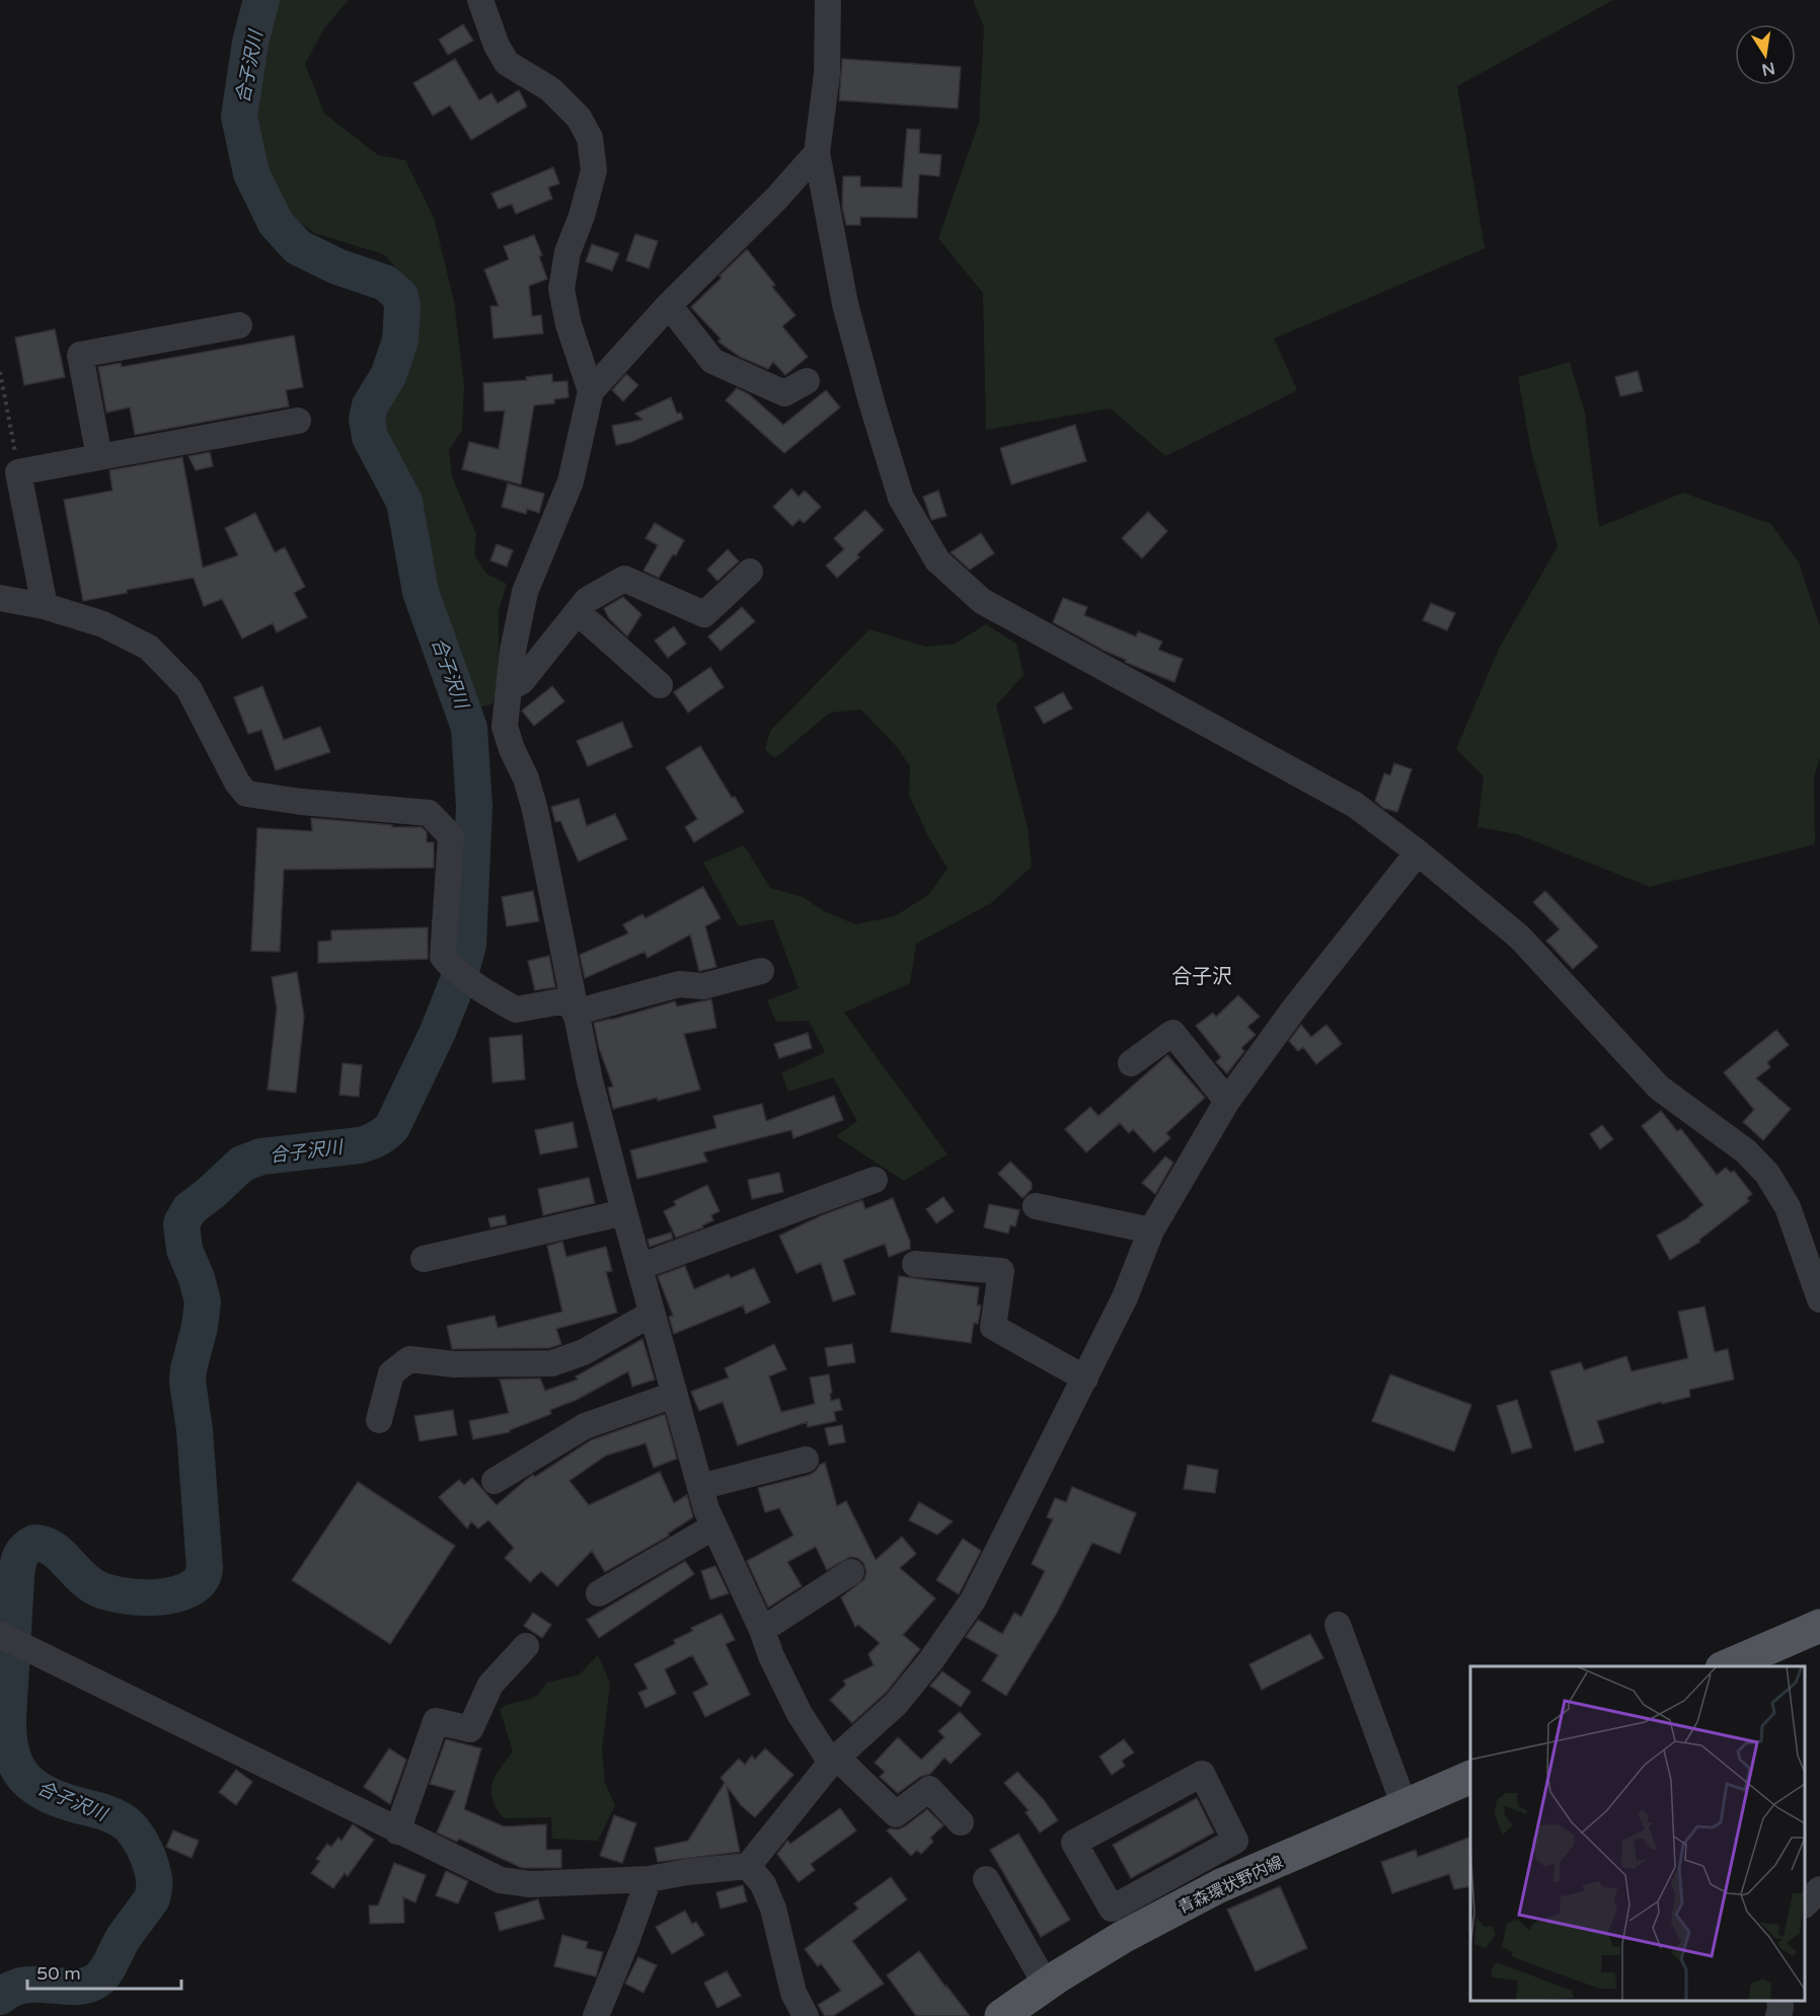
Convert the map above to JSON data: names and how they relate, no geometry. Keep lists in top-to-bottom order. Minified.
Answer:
{"streets":{"main road":["青森環状野内線"]},"districts":["合子沢"],"water":["合子沢川"],"scale_bar":"50 m","north":"bottom"}
